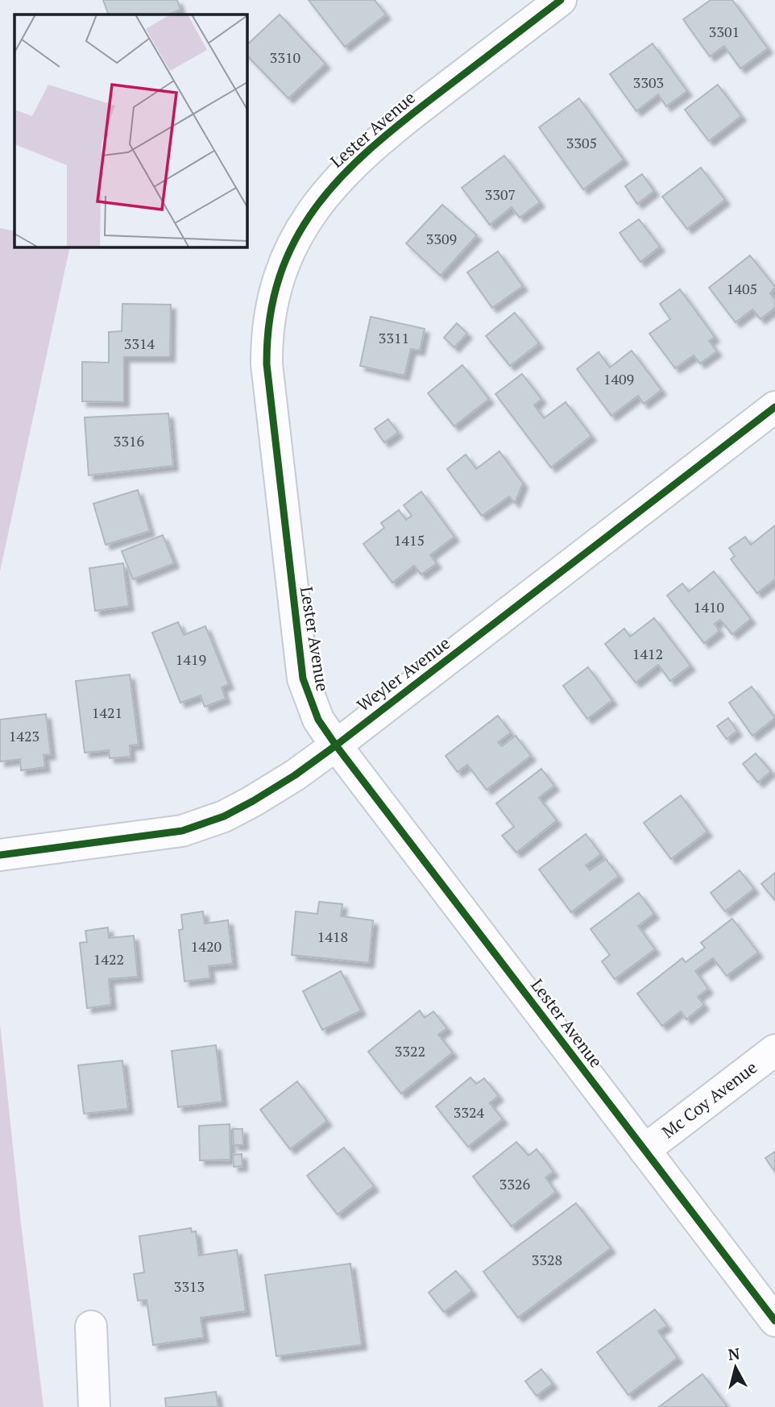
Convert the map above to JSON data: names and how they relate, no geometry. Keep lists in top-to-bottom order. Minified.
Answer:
{"streets":{"street":["Lester Avenue","Weyler Avenue","Mc Coy Avenue"]},"crossings":[["Lester Avenue","Weyler Avenue"],["Lester Avenue","Mc Coy Avenue"]],"house_numbers":["3301","3310","3303","3305","3307","3309","1405","3311","3314","1409","3316","1415","1410","1412","1419","1421","1423","1418","1420","1422","3322","3324","3326","3328","3313"],"north":"top"}
